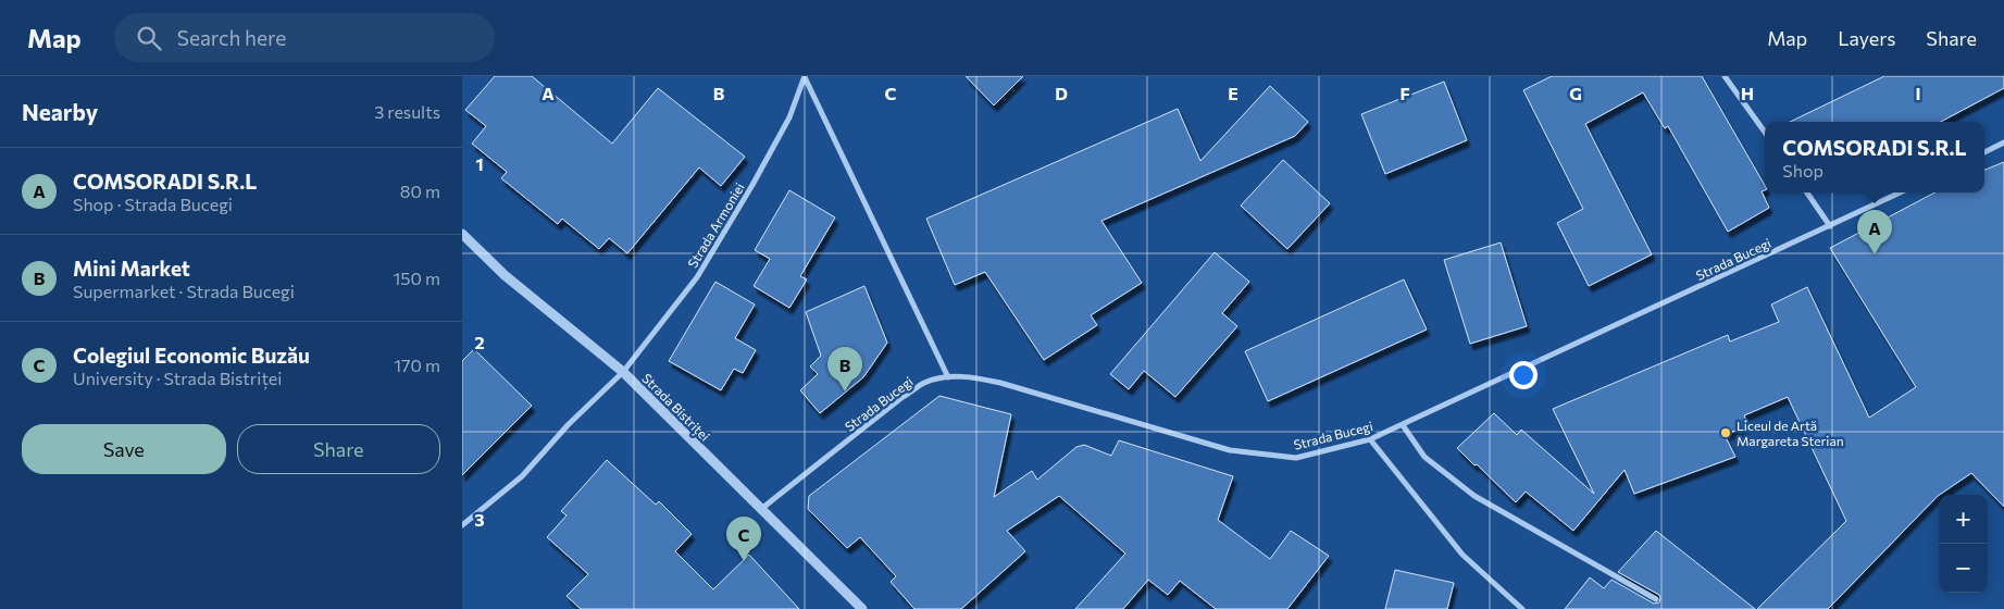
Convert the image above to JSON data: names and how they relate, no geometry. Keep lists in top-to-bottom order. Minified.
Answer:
{"streets":{"street":["Strada Armoniei","Strada Bucegi","Strada Bistriței"]},"crossings":[["Strada Armoniei","Strada Bucegi"],["Strada Armoniei","Strada Bistriței"],["Strada Bucegi","Strada Bistriței"]],"places":["Liceul de Artă Margareta Sterian"],"page":{"header":"Map","search":"Search here","nav":["Map","Layers","Share"],"heading":["Nearby","3 results"],"popup":["COMSORADI S.R.L","Shop"],"list":[{"mark":"A","name":"COMSORADI S.R.L","note":"Shop · Strada Bucegi","value":"80 m"},{"mark":"B","name":"Mini Market","note":"Supermarket · Strada Bucegi","value":"150 m"},{"mark":"C","name":"Colegiul Economic Buzău","note":"University · Strada Bistriței","value":"170 m"}],"pins":["A","B","C"],"buttons":["Save","Share"],"map_buttons":["+","−"]},"grid":{"columns":["A","B","C","D","E","F","G","H","I"],"rows":["1","2","3"]}}
